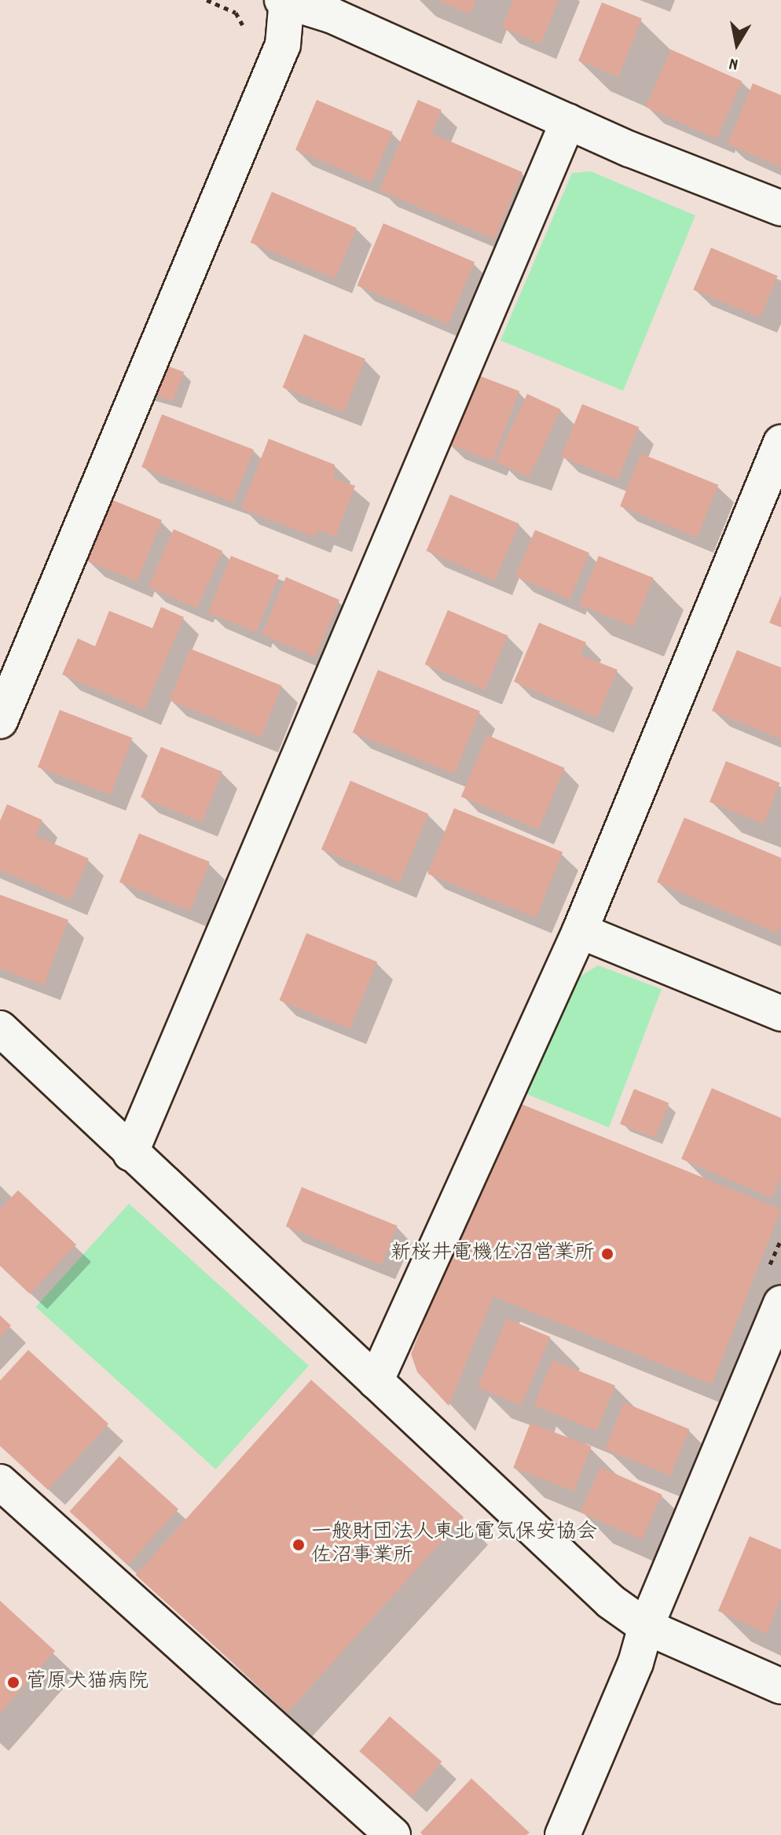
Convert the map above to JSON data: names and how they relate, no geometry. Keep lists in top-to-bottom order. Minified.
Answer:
{"places":["新桜井電機佐沼営業所","一般財団法人東北電気保安協会 佐沼事業所","菅原犬猫病院"],"north":"bottom"}
